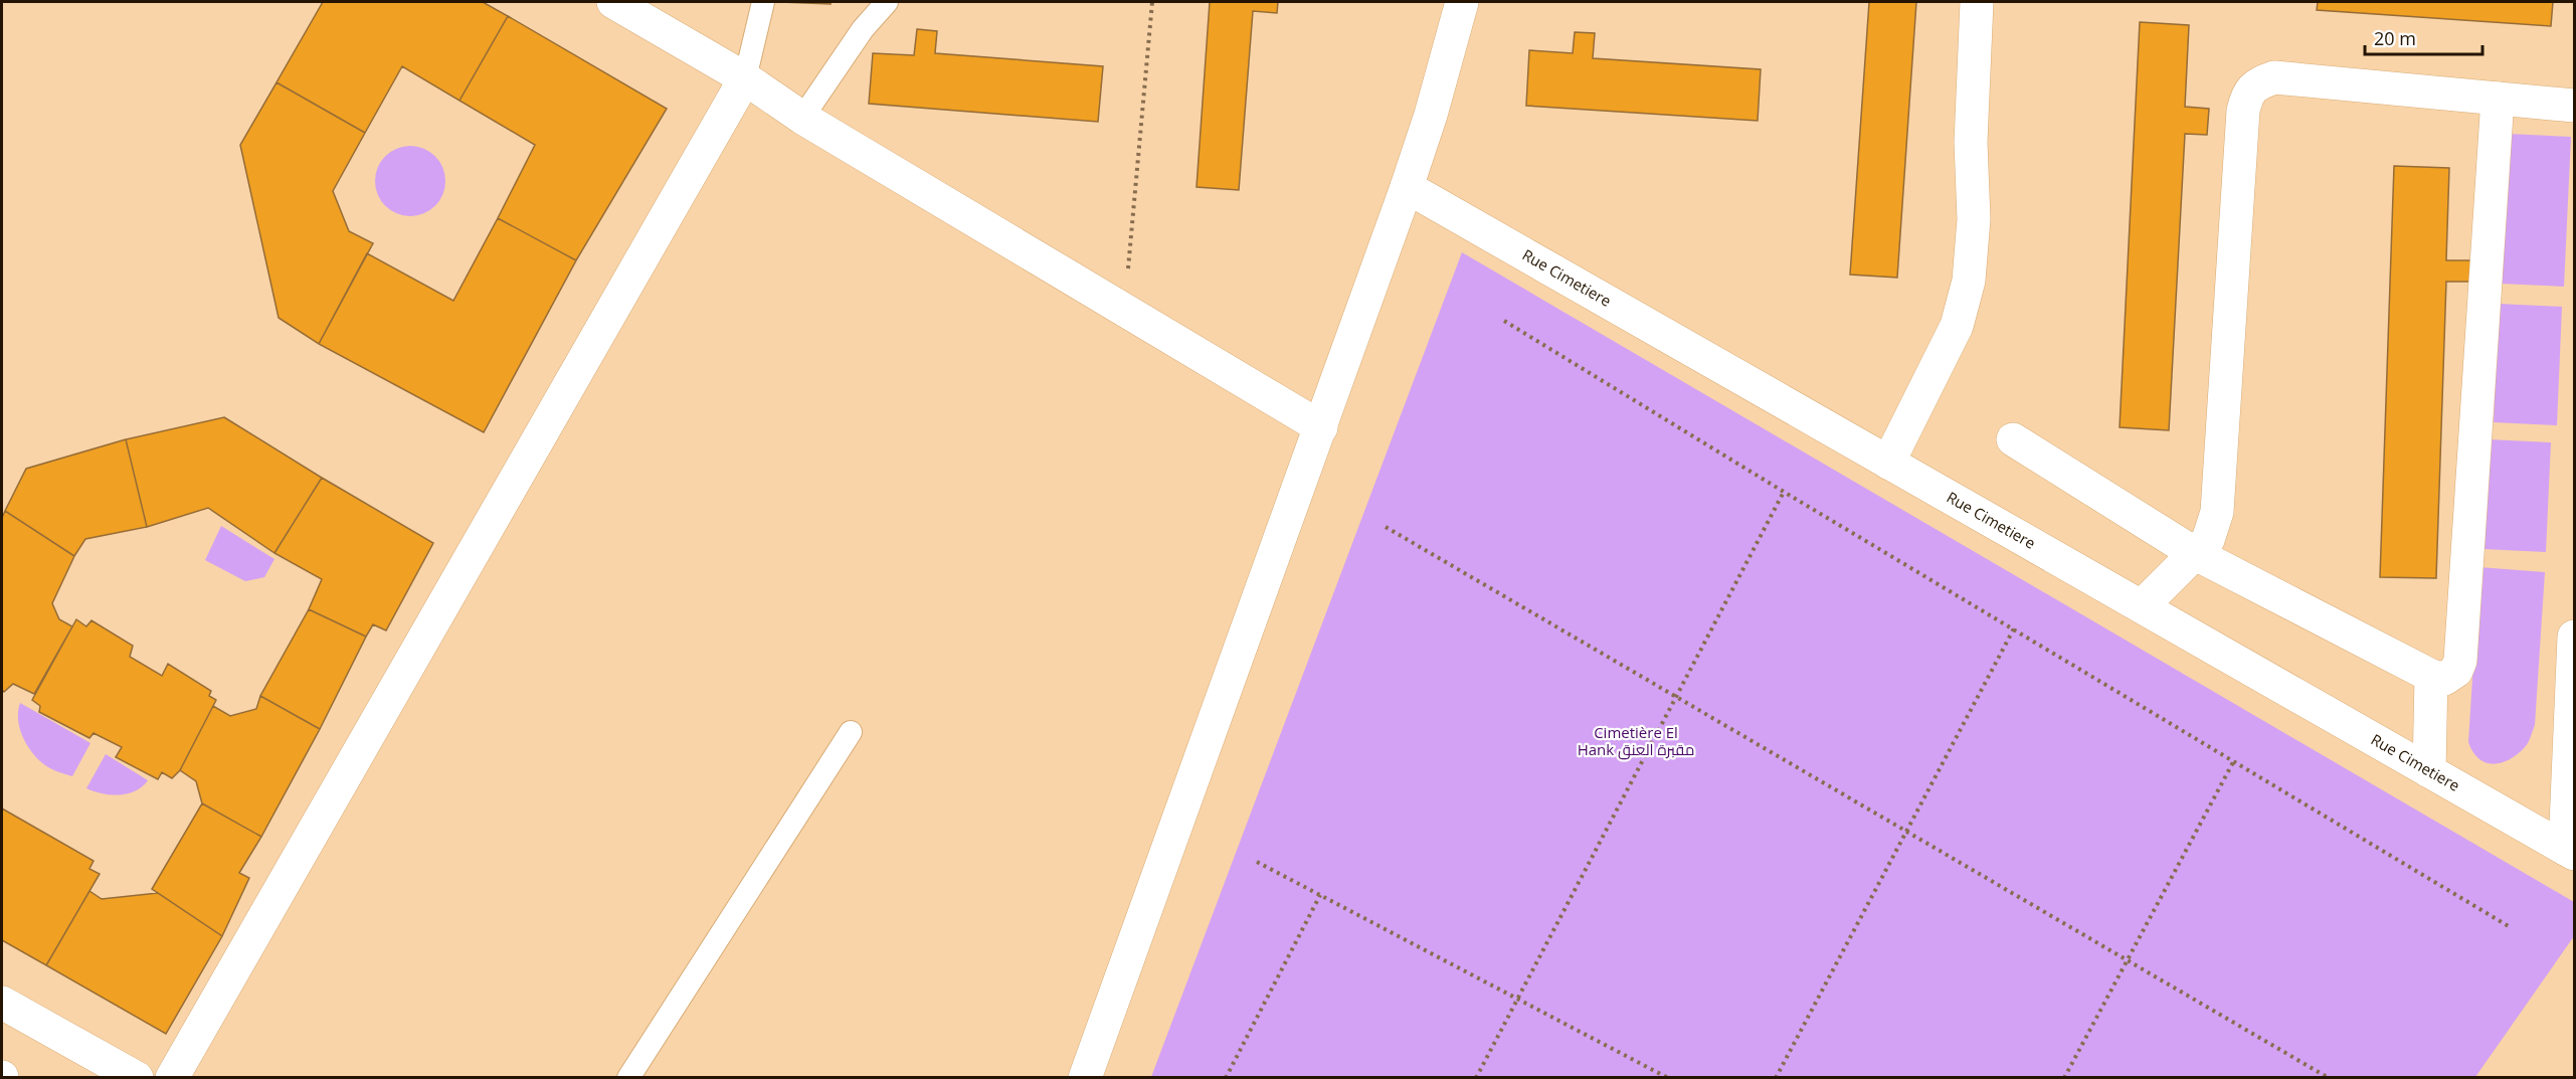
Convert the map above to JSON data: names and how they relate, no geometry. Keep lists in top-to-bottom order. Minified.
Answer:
{"streets":{"street":["Rue Cimetiere"]},"parks":["Cimetière El Hank مقبرة العنق"],"scale_bar":"20 m"}
